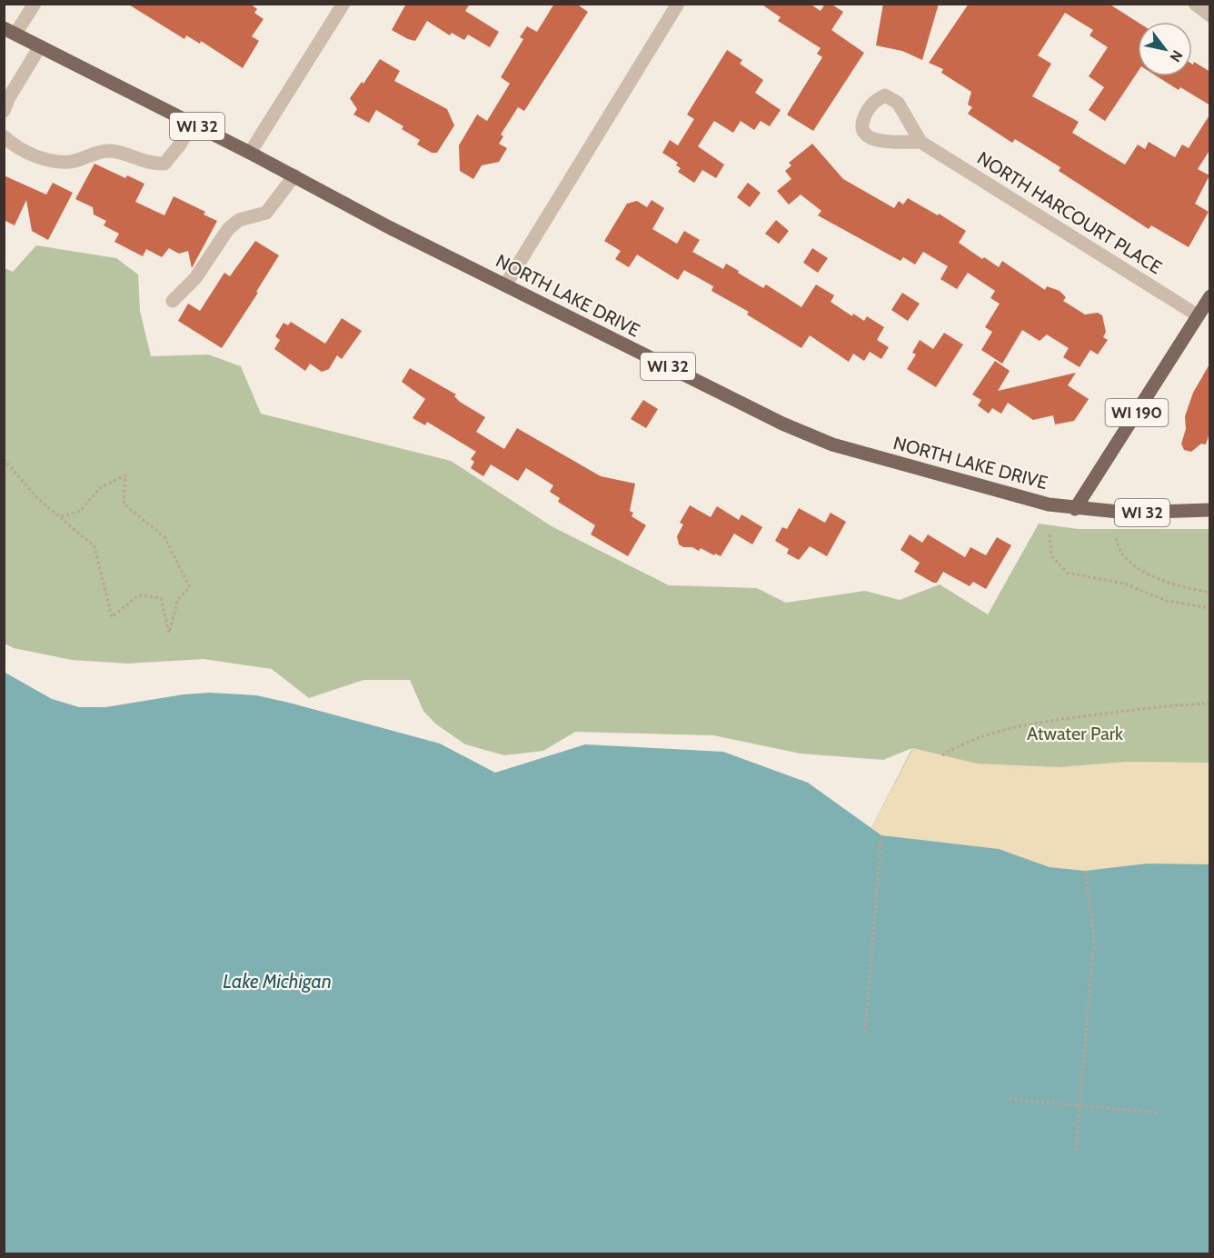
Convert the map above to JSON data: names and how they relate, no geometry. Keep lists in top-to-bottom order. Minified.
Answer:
{"streets":{"main road":["WI 32","NORTH LAKE DRIVE","WI 190"],"street":["NORTH HARCOURT PLACE"]},"crossings":[["NORTH HARCOURT PLACE","WI 190"],["NORTH LAKE DRIVE","WI 190"]],"water":["Lake Michigan"],"parks":["Atwater Park"],"north":"bottom right"}
